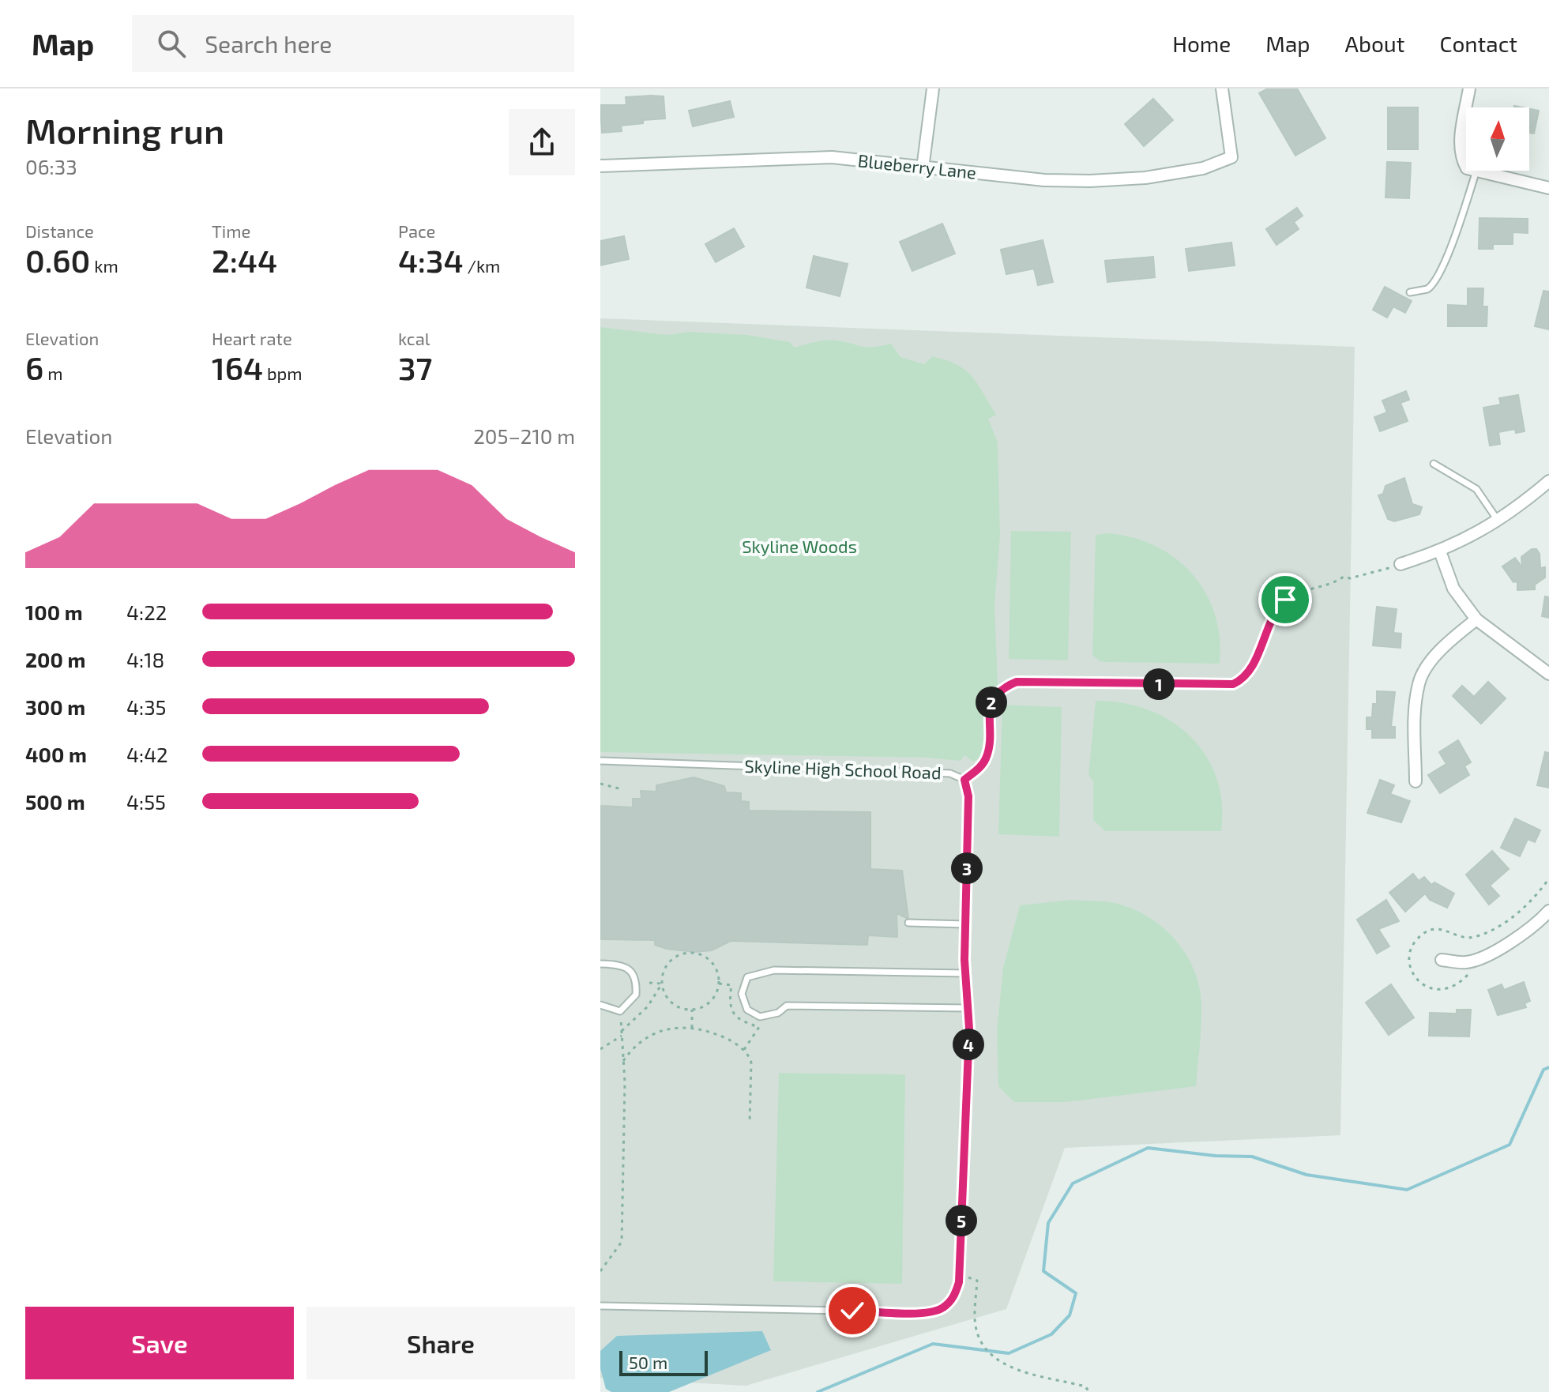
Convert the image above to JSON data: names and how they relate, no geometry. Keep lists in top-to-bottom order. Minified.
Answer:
{"streets":{"street":["Blueberry Lane"],"lane":["Skyline High School Road"]},"parks":["Skyline Woods"],"scale_bar":"50 m","north":"top","page":{"header":"Map","search":"Search here","nav":["Home","Map","About","Contact"],"heading":["Morning run","06:33"],"stats":[["Distance","0.60 km"],["Time","2:44"],["Pace","4:34 /km"],["Elevation","6 m"],["Heart rate","164 bpm"],["kcal","37"]],"chart":["Elevation","205–210 m"],"list":[{"name":"100 m","note":"4:22"},{"name":"200 m","note":"4:18"},{"name":"300 m","note":"4:35"},{"name":"400 m","note":"4:42"},{"name":"500 m","note":"4:55"}],"pins":["1","2","3","4","5"],"buttons":["Save","Share"],"scale":"50 m"}}
